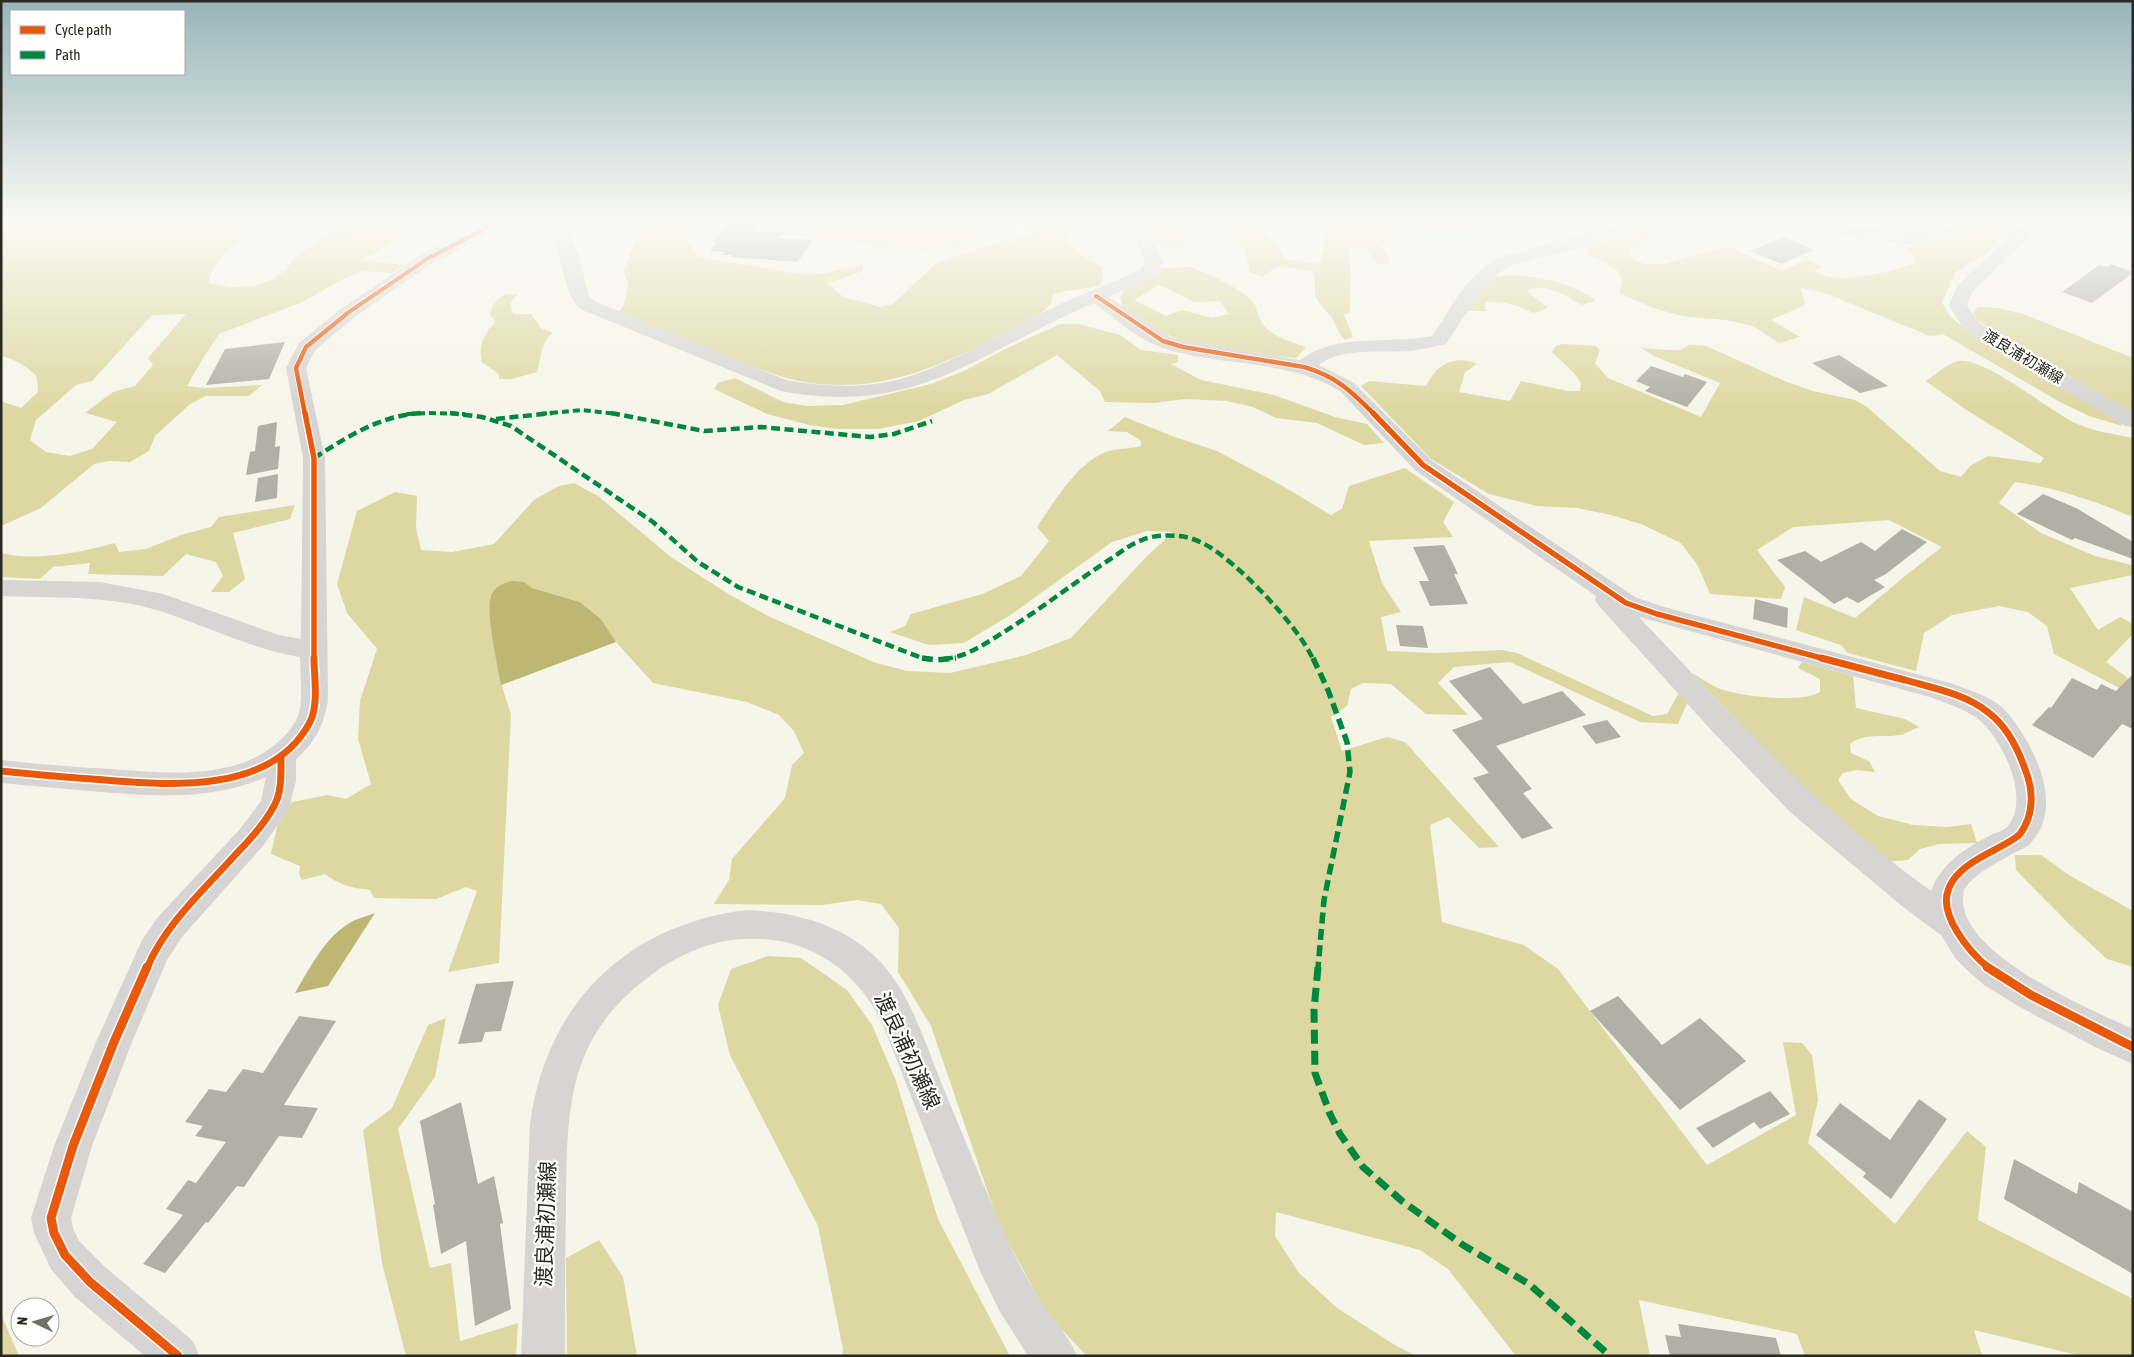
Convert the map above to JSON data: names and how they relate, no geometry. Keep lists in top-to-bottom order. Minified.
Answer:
{"streets":{"street":["渡良浦初瀬線"]},"legend":["Cycle path","Path"],"north":"left"}
